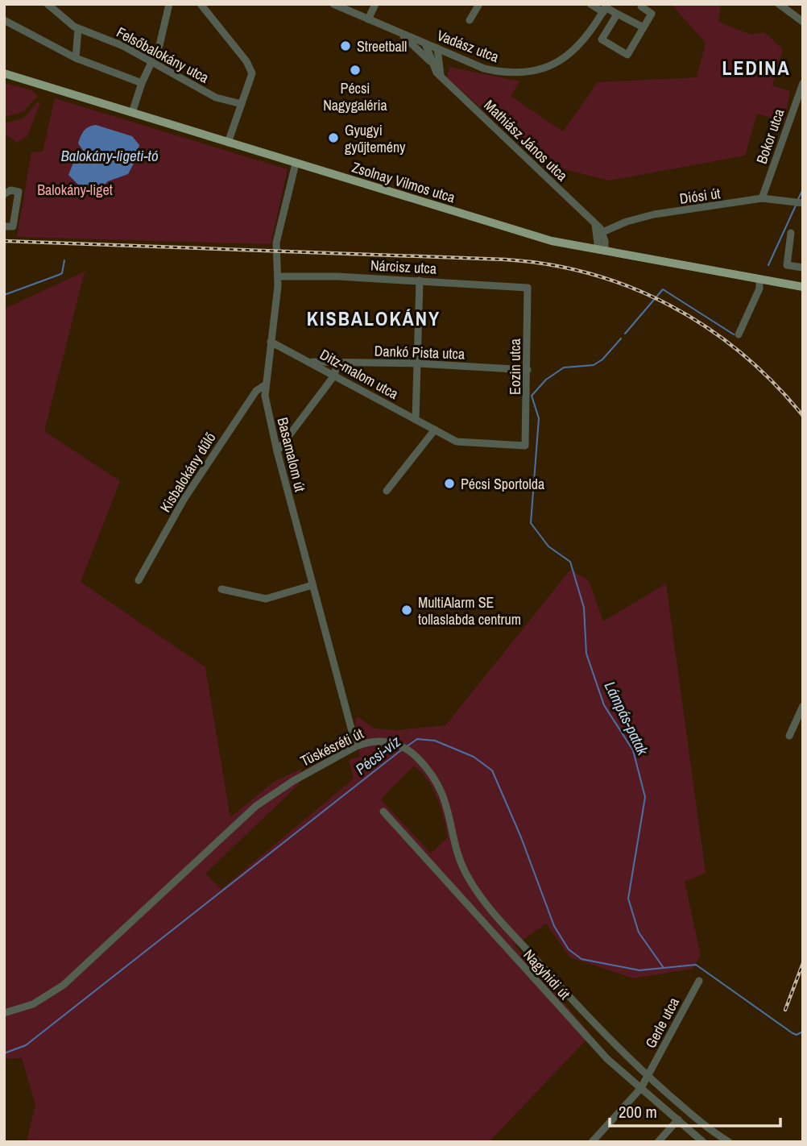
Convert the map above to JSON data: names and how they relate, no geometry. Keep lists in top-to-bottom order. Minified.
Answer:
{"streets":{"main road":["Zsolnay Vilmos utca"],"street":["Vadász utca","Felsőbalokány utca","Bokor utca","Mathiász János utca","Diósi út","Nárcisz utca","Dankó Pista utca","Eozin utca","Ditz-malom utca","Basamalom út","Kisbalokány dűlő","Tüskésréti út","Nagyhidi út","Gerle utca"]},"crossings":[["Vadász utca","Mathiász János utca"],["Bokor utca","Diósi út"],["Mathiász János utca","Diósi út"],["Zsolnay Vilmos utca","Basamalom út"],["Nárcisz utca","Eozin utca"],["Nárcisz utca","Basamalom út"],["Dankó Pista utca","Eozin utca"],["Dankó Pista utca","Ditz-malom utca"],["Eozin utca","Ditz-malom utca"],["Ditz-malom utca","Basamalom út"],["Basamalom út","Kisbalokány dűlő"],["Basamalom út","Tüskésréti út"],["Tüskésréti út","Gerle utca"],["Nagyhidi út","Gerle utca"]],"districts":["LEDINA","KISBALOKÁNY"],"water":["Balokány-ligeti-tó","Lámpás-patak","Pécsi-víz"],"parks":["Balokány-liget"],"places":["Streetball","Pécsi Nagygaléria","Gyugyi gyűjtemény","Pécsi Sportolda","MultiAlarm SE tollaslabda centrum"],"scale_bar":"200 m"}
